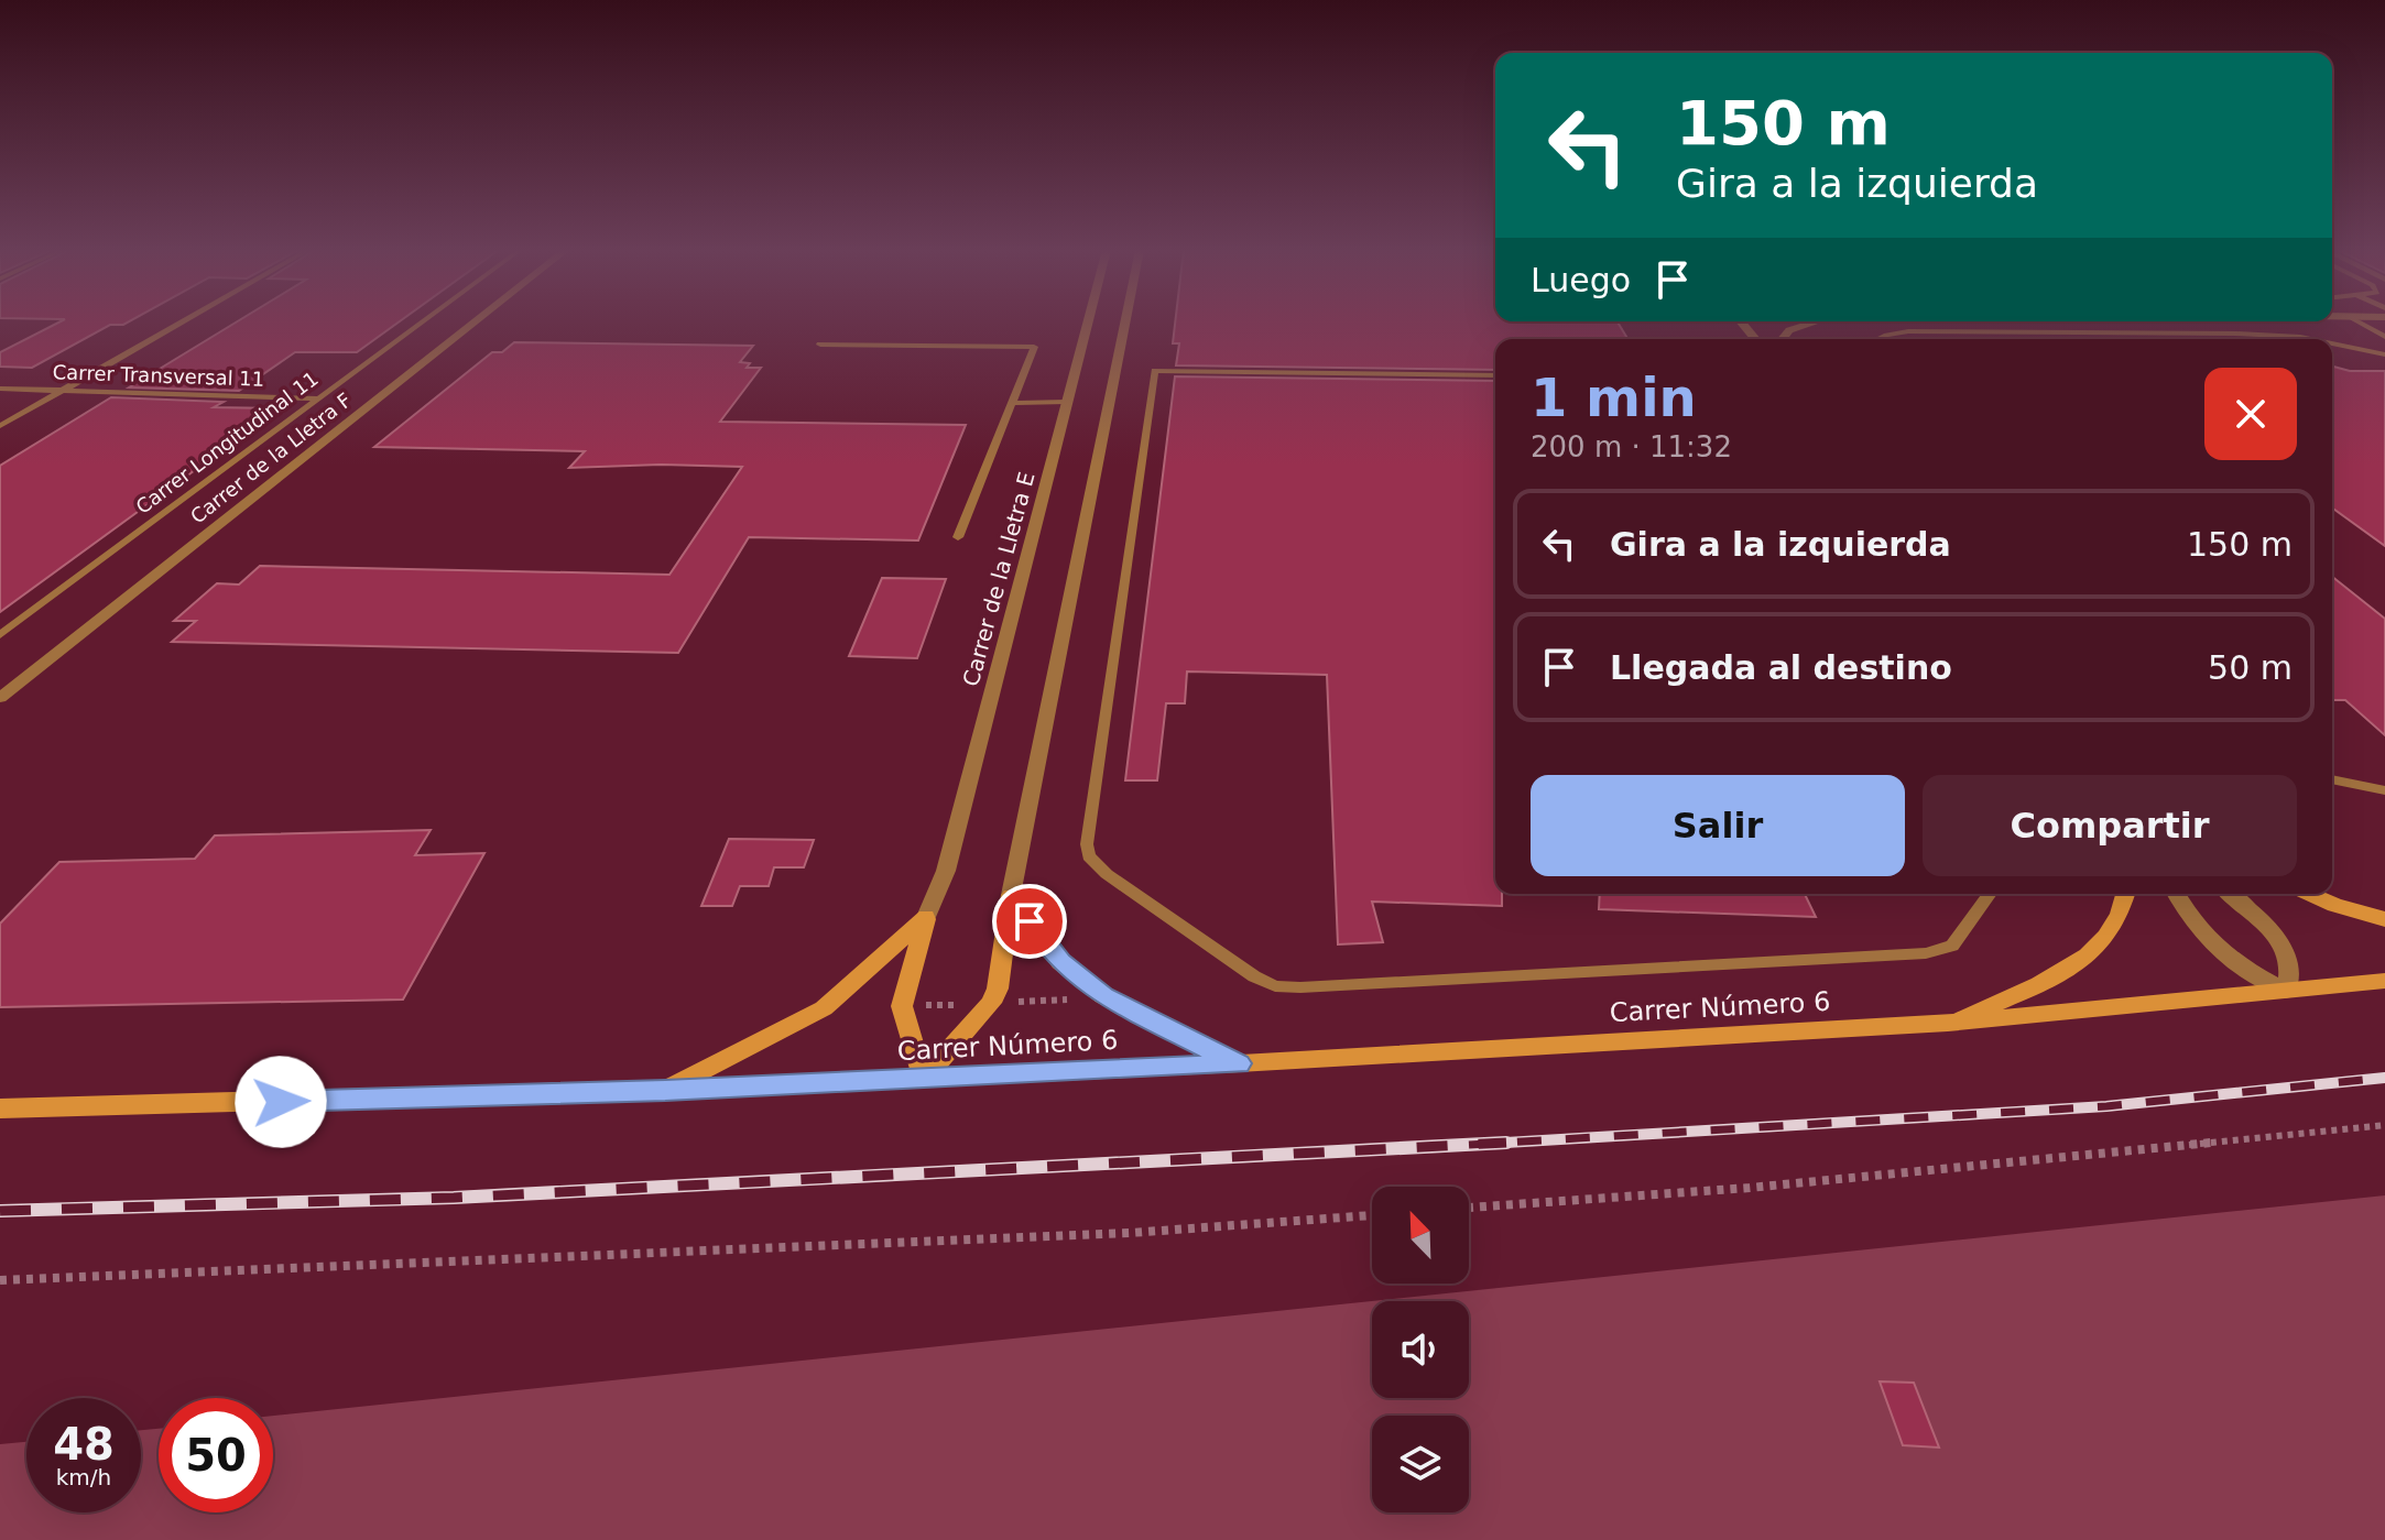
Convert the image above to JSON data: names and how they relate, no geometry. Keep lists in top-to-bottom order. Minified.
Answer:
{"streets":{"main road":["Carrer Número 6"],"street":["Carrer de la Lletra F","Carrer de la Lletra E"],"lane":["Carrer Transversal 11","Carrer Longitudinal 11"]},"crossings":[["Carrer Transversal 11","Carrer Longitudinal 11"]],"north":"top left","page":{"turn":["150 m","Gira a la izquierda"],"then":"Luego","heading":["1 min","200 m · 11:32"],"list":[{"name":"Gira a la izquierda","value":"150 m"},{"name":"Llegada al destino","value":"50 m"}],"buttons":["Salir","Compartir"],"speed":"48 km/h","limit":"50"}}
